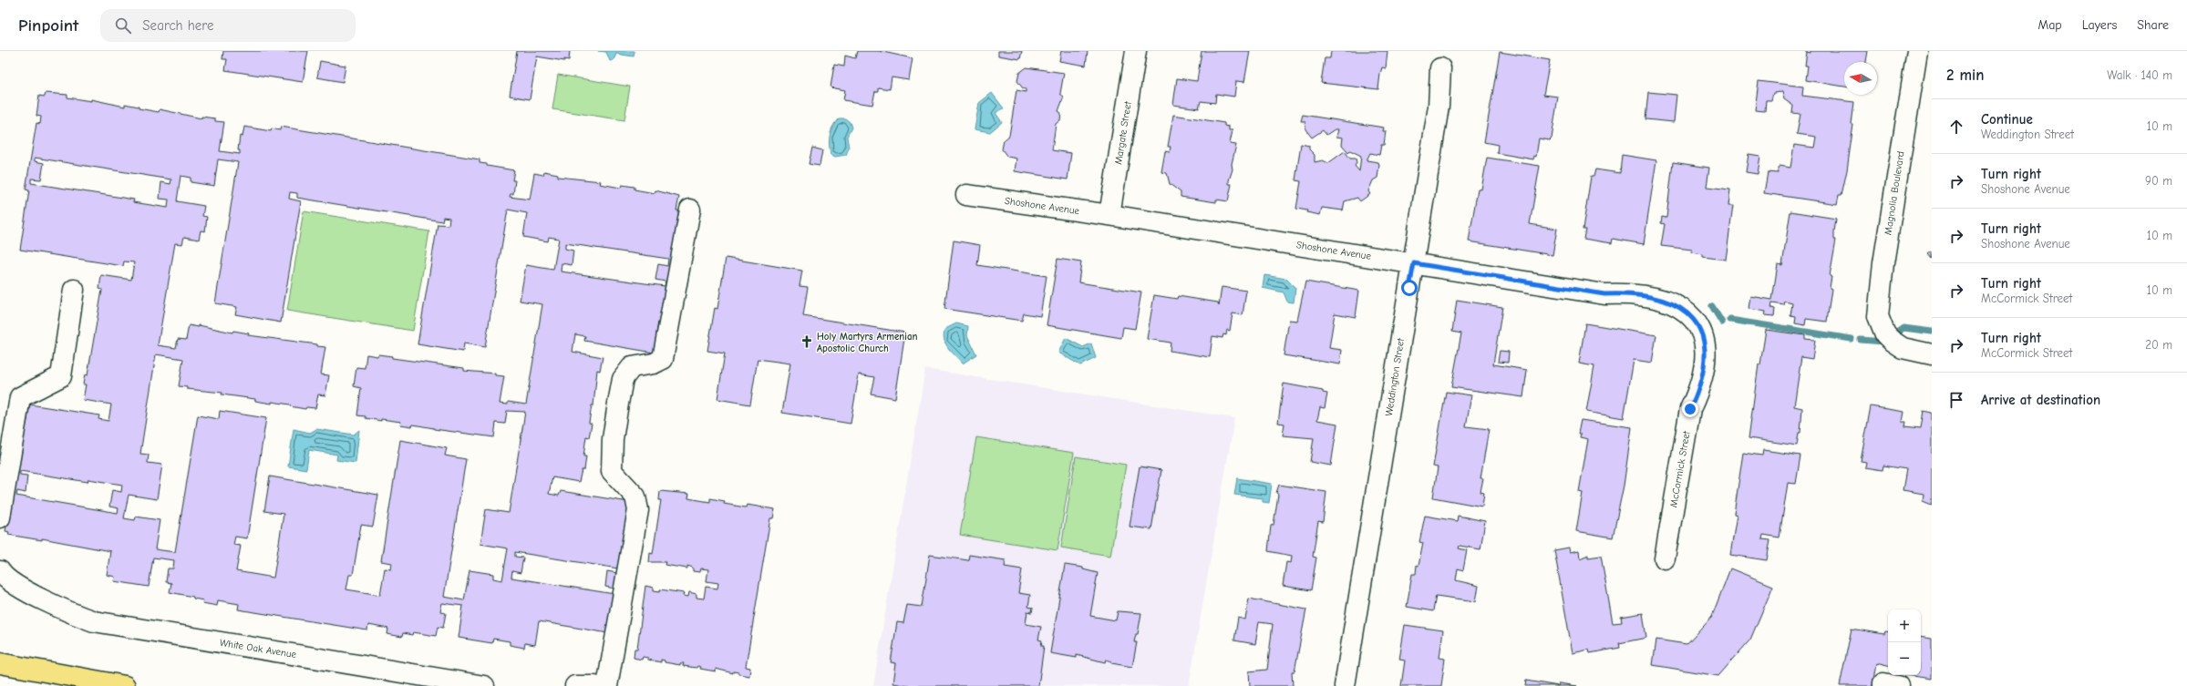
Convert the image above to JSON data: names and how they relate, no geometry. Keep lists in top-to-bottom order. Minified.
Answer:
{"streets":{"street":["Margate Street","Magnolia Boulevard","Shoshone Avenue","Weddington Street","McCormick Street","White Oak Avenue"]},"crossings":[["Margate Street","Shoshone Avenue"],["Shoshone Avenue","Weddington Street"],["Shoshone Avenue","McCormick Street"]],"places":{"church":["Holy Martyrs Armenian Apostolic Church"]},"north":"left","page":{"header":"Pinpoint","search":"Search here","nav":["Map","Layers","Share"],"heading":["2 min","Walk · 140 m"],"list":[["Continue","Weddington Street","10 m"],["Turn right","Shoshone Avenue","90 m"],["Turn right","Shoshone Avenue","10 m"],["Turn right","McCormick Street","10 m"],["Turn right","McCormick Street","20 m"],"Arrive at destination"],"map_buttons":["+","−"]}}
